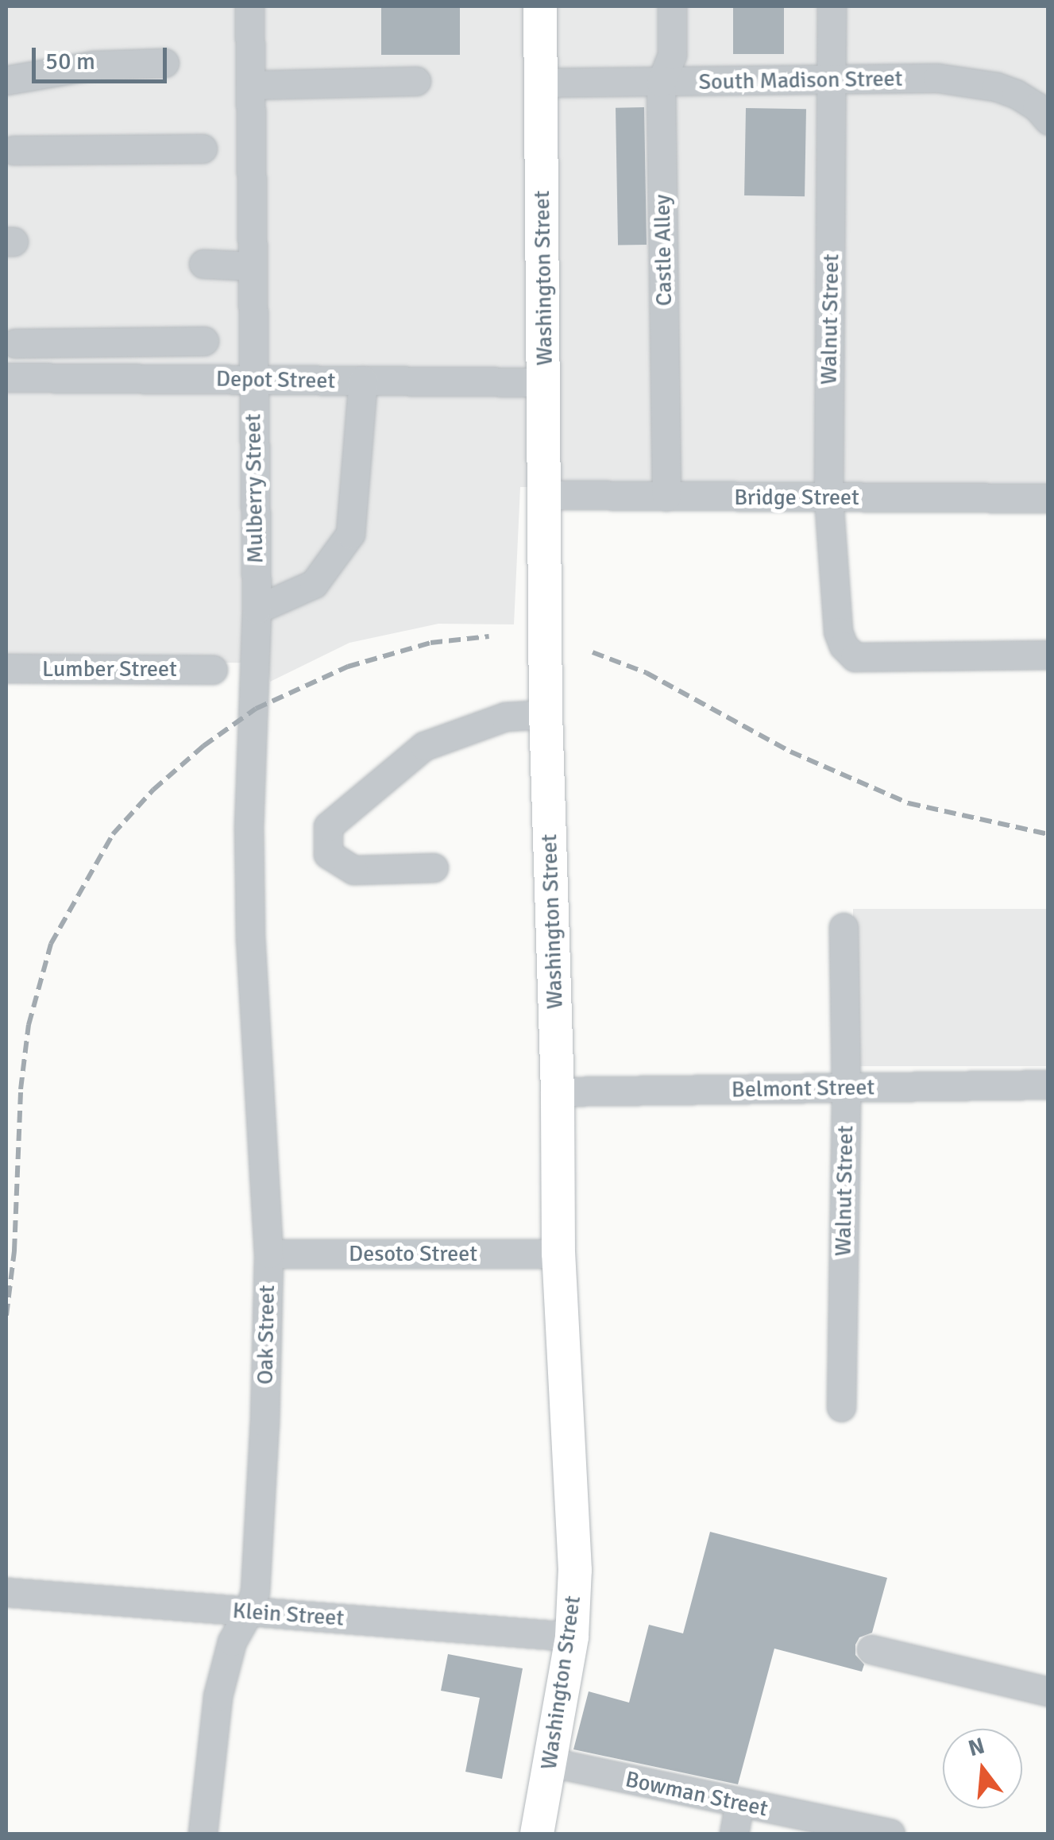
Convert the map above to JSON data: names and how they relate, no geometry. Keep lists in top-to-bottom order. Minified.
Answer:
{"streets":{"main road":["Washington Street"],"street":["South Madison Street","Castle Alley","Walnut Street","Depot Street","Mulberry Street","Bridge Street","Lumber Street","Belmont Street","Desoto Street","Oak Street","Klein Street","Bowman Street"]},"crossings":[["South Madison Street","Castle Alley"],["South Madison Street","Washington Street"],["South Madison Street","Walnut Street"],["Castle Alley","Bridge Street"],["Washington Street","Depot Street"],["Washington Street","Bridge Street"],["Washington Street","Belmont Street"],["Washington Street","Desoto Street"],["Washington Street","Klein Street"],["Washington Street","Bowman Street"],["Walnut Street","Bridge Street"],["Walnut Street","Belmont Street"],["Depot Street","Mulberry Street"],["Mulberry Street","Oak Street"],["Desoto Street","Oak Street"],["Oak Street","Klein Street"]],"scale_bar":"50 m","north":"top"}
